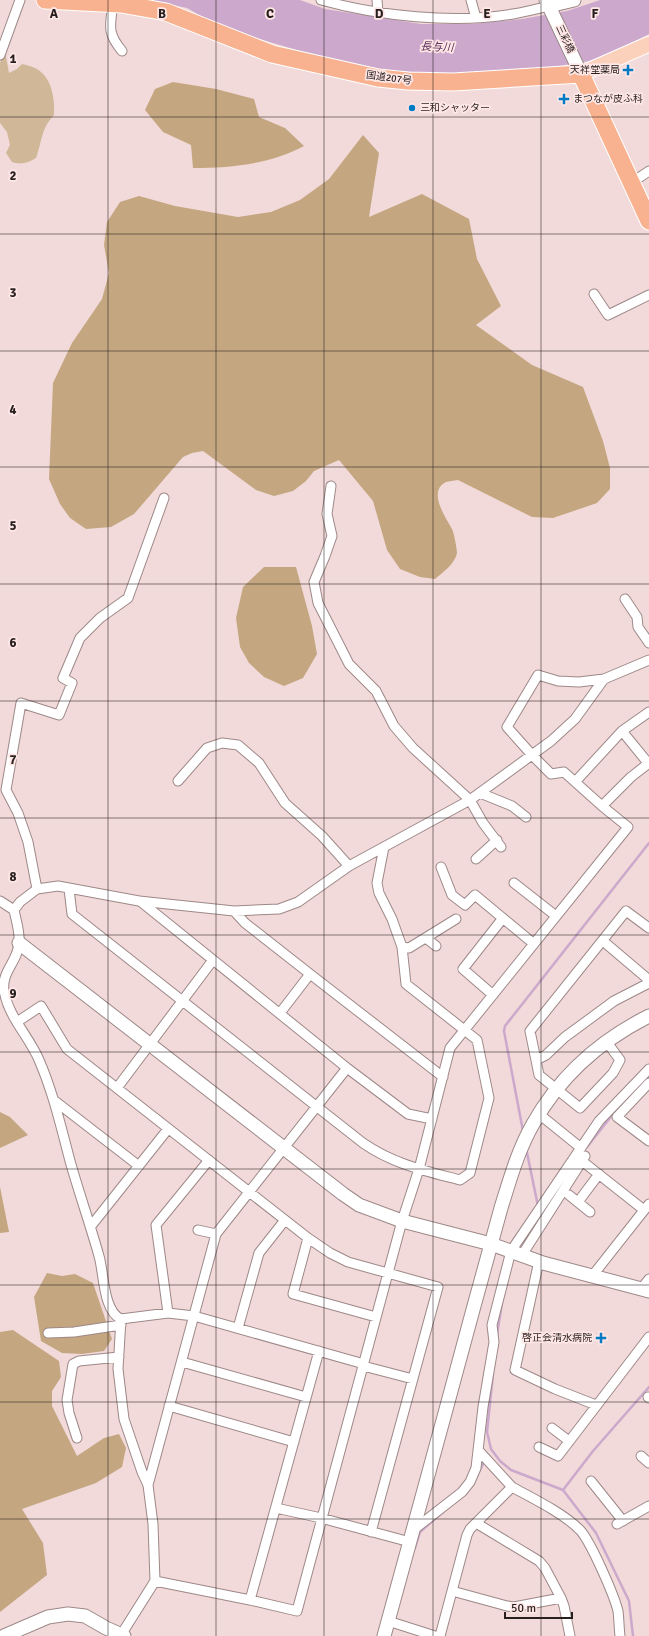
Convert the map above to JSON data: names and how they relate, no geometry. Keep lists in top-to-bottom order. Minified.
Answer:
{"streets":{"highway":["国道207号"],"street":["三彩橋"]},"crossings":[["三彩橋","国道207号"]],"water":["長与川"],"places":{"health":["天祥堂薬局","まつなが皮ふ科","啓正会清水病院"],"other":["三和シャッター"]},"scale_bar":"50 m","grid":{"columns":["A","B","C","D","E","F"],"rows":["1","2","3","4","5","6","7","8","9"]}}
